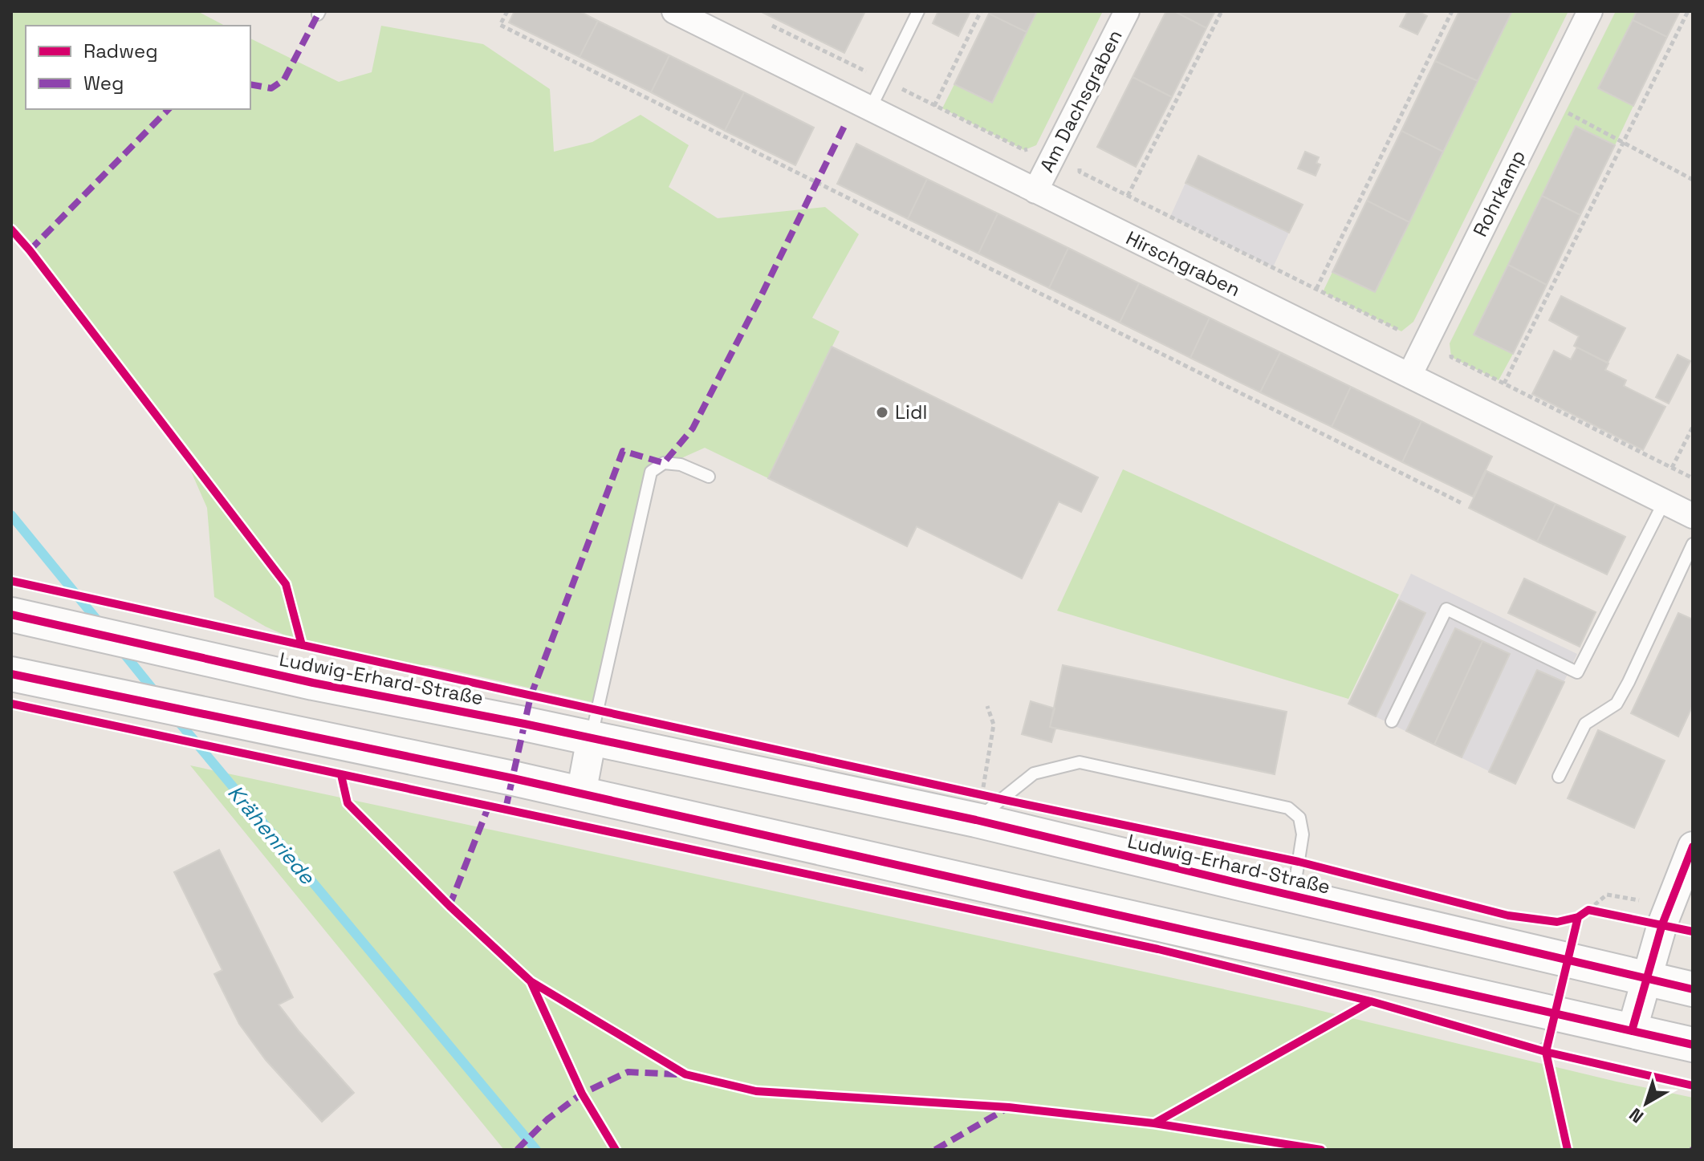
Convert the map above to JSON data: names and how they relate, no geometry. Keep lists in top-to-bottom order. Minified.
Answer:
{"streets":{"main road":["Ludwig-Erhard-Straße"],"street":["Am Dachsgraben","Rohrkamp","Hirschgraben"]},"crossings":[["Am Dachsgraben","Hirschgraben"],["Rohrkamp","Hirschgraben"]],"water":["Krähenriede"],"places":["Lidl"],"legend":["Radweg","Weg"],"north":"bottom left"}
